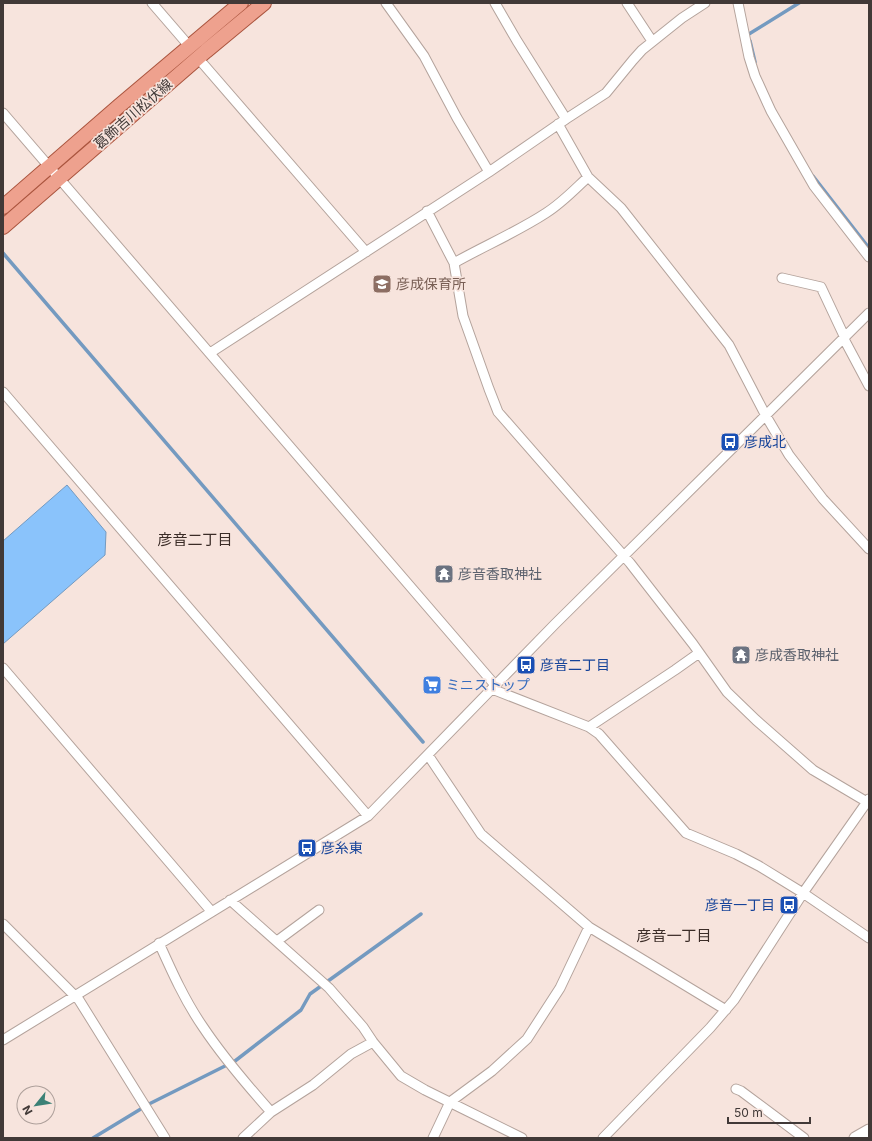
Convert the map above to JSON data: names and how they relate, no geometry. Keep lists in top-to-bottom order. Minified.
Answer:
{"streets":{"main road":["葛飾吉川松伏線"]},"districts":["彦音二丁目","彦音一丁目"],"places":{"school or university":["彦成保育所"],"bus stop":["彦成北","彦音二丁目","彦糸東","彦音一丁目"],"temple":["彦音香取神社","彦成香取神社"],"supermarket":["ミニストップ"]},"scale_bar":"50 m","north":"bottom left"}
